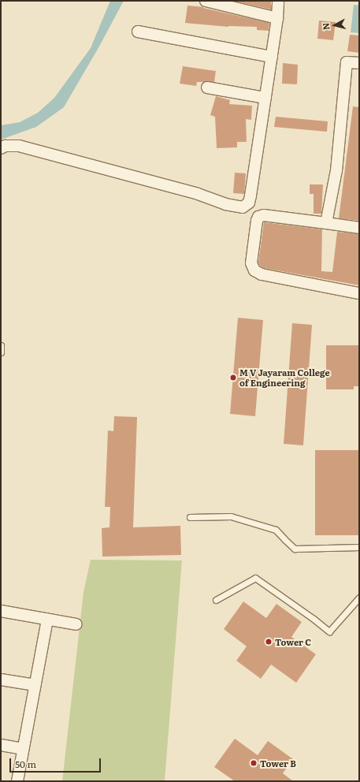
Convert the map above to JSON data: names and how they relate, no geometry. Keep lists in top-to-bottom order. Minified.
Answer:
{"places":["M V Jayaram College of Engineering","Tower C","Tower B"],"scale_bar":"50 m","north":"left"}
